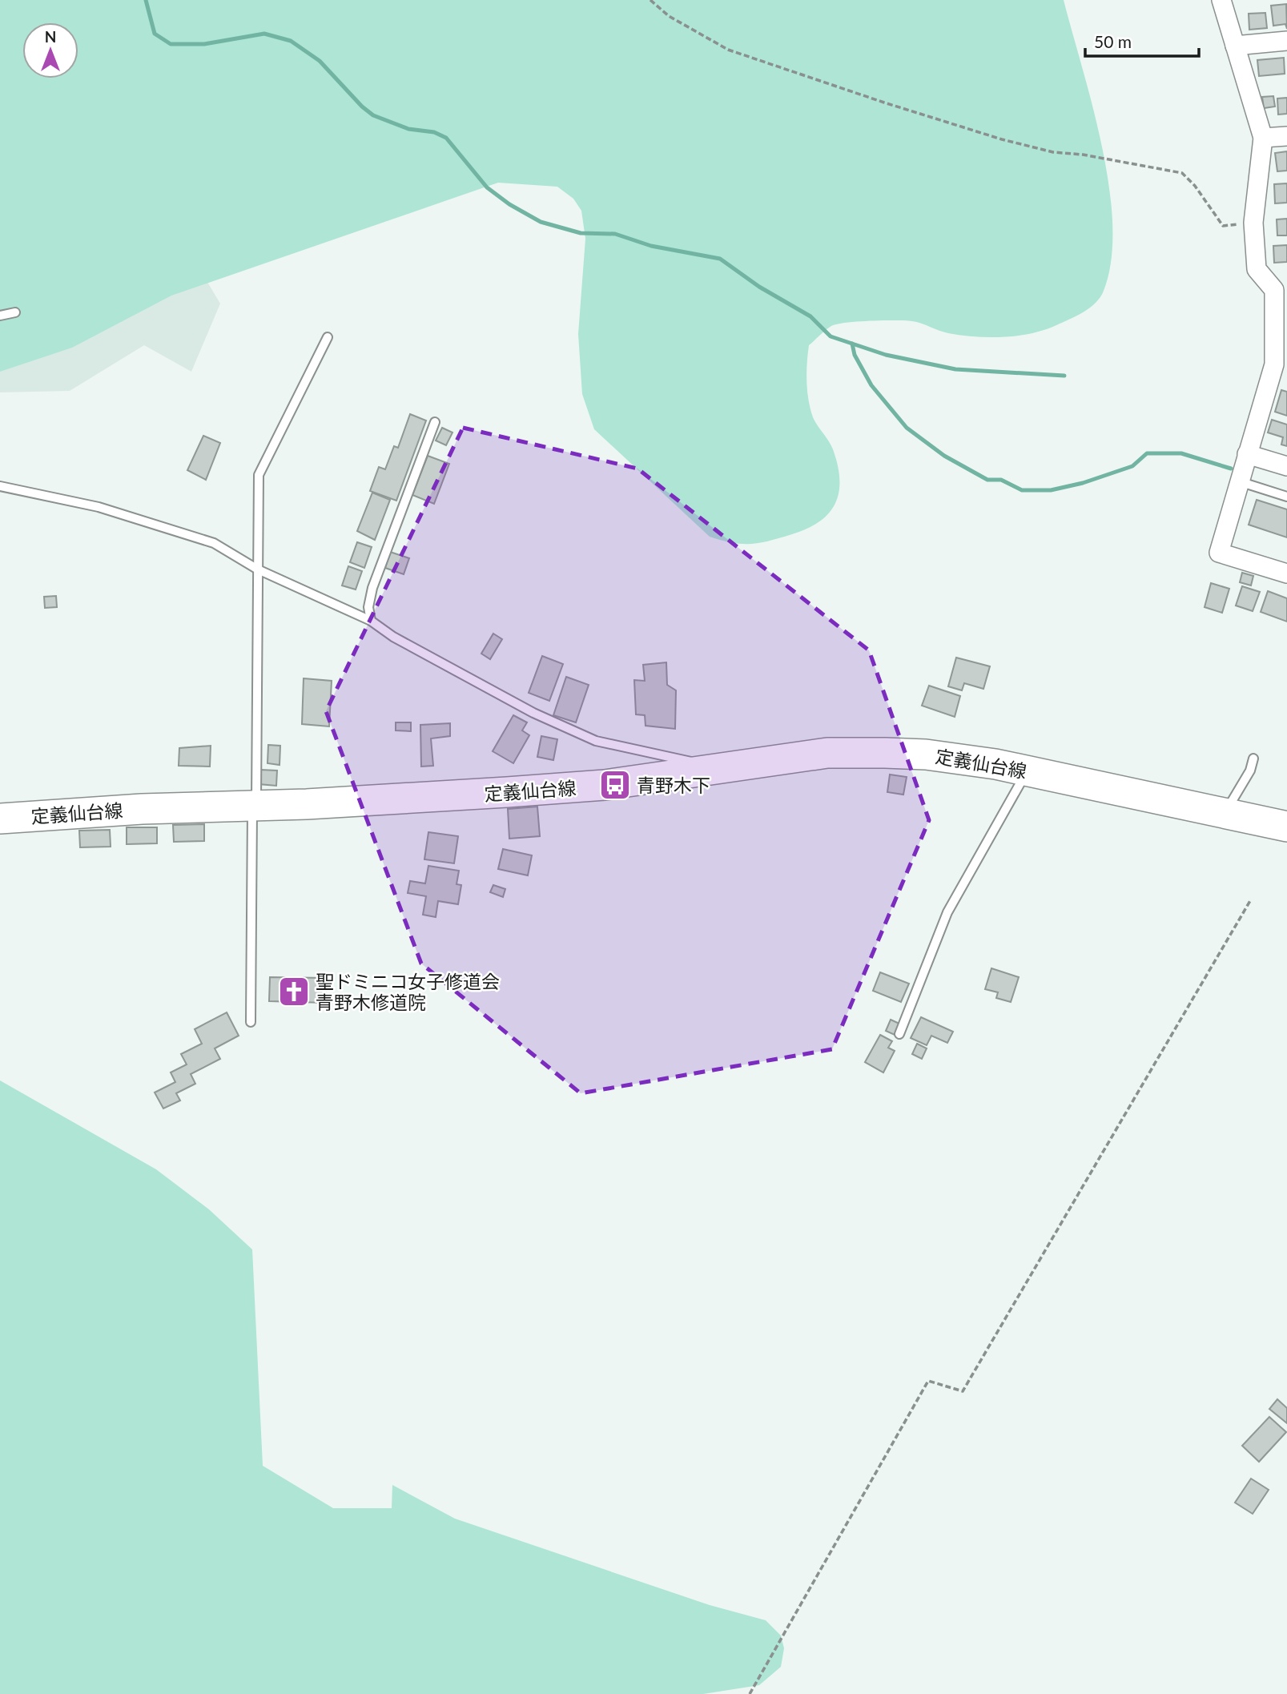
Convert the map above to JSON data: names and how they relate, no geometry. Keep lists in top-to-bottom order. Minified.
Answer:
{"streets":{"main road":["定義仙台線"]},"places":{"bus stop":["青野木下"],"church":["聖ドミニコ女子修道会 青野木修道院"]},"scale_bar":"50 m","north":"top"}
